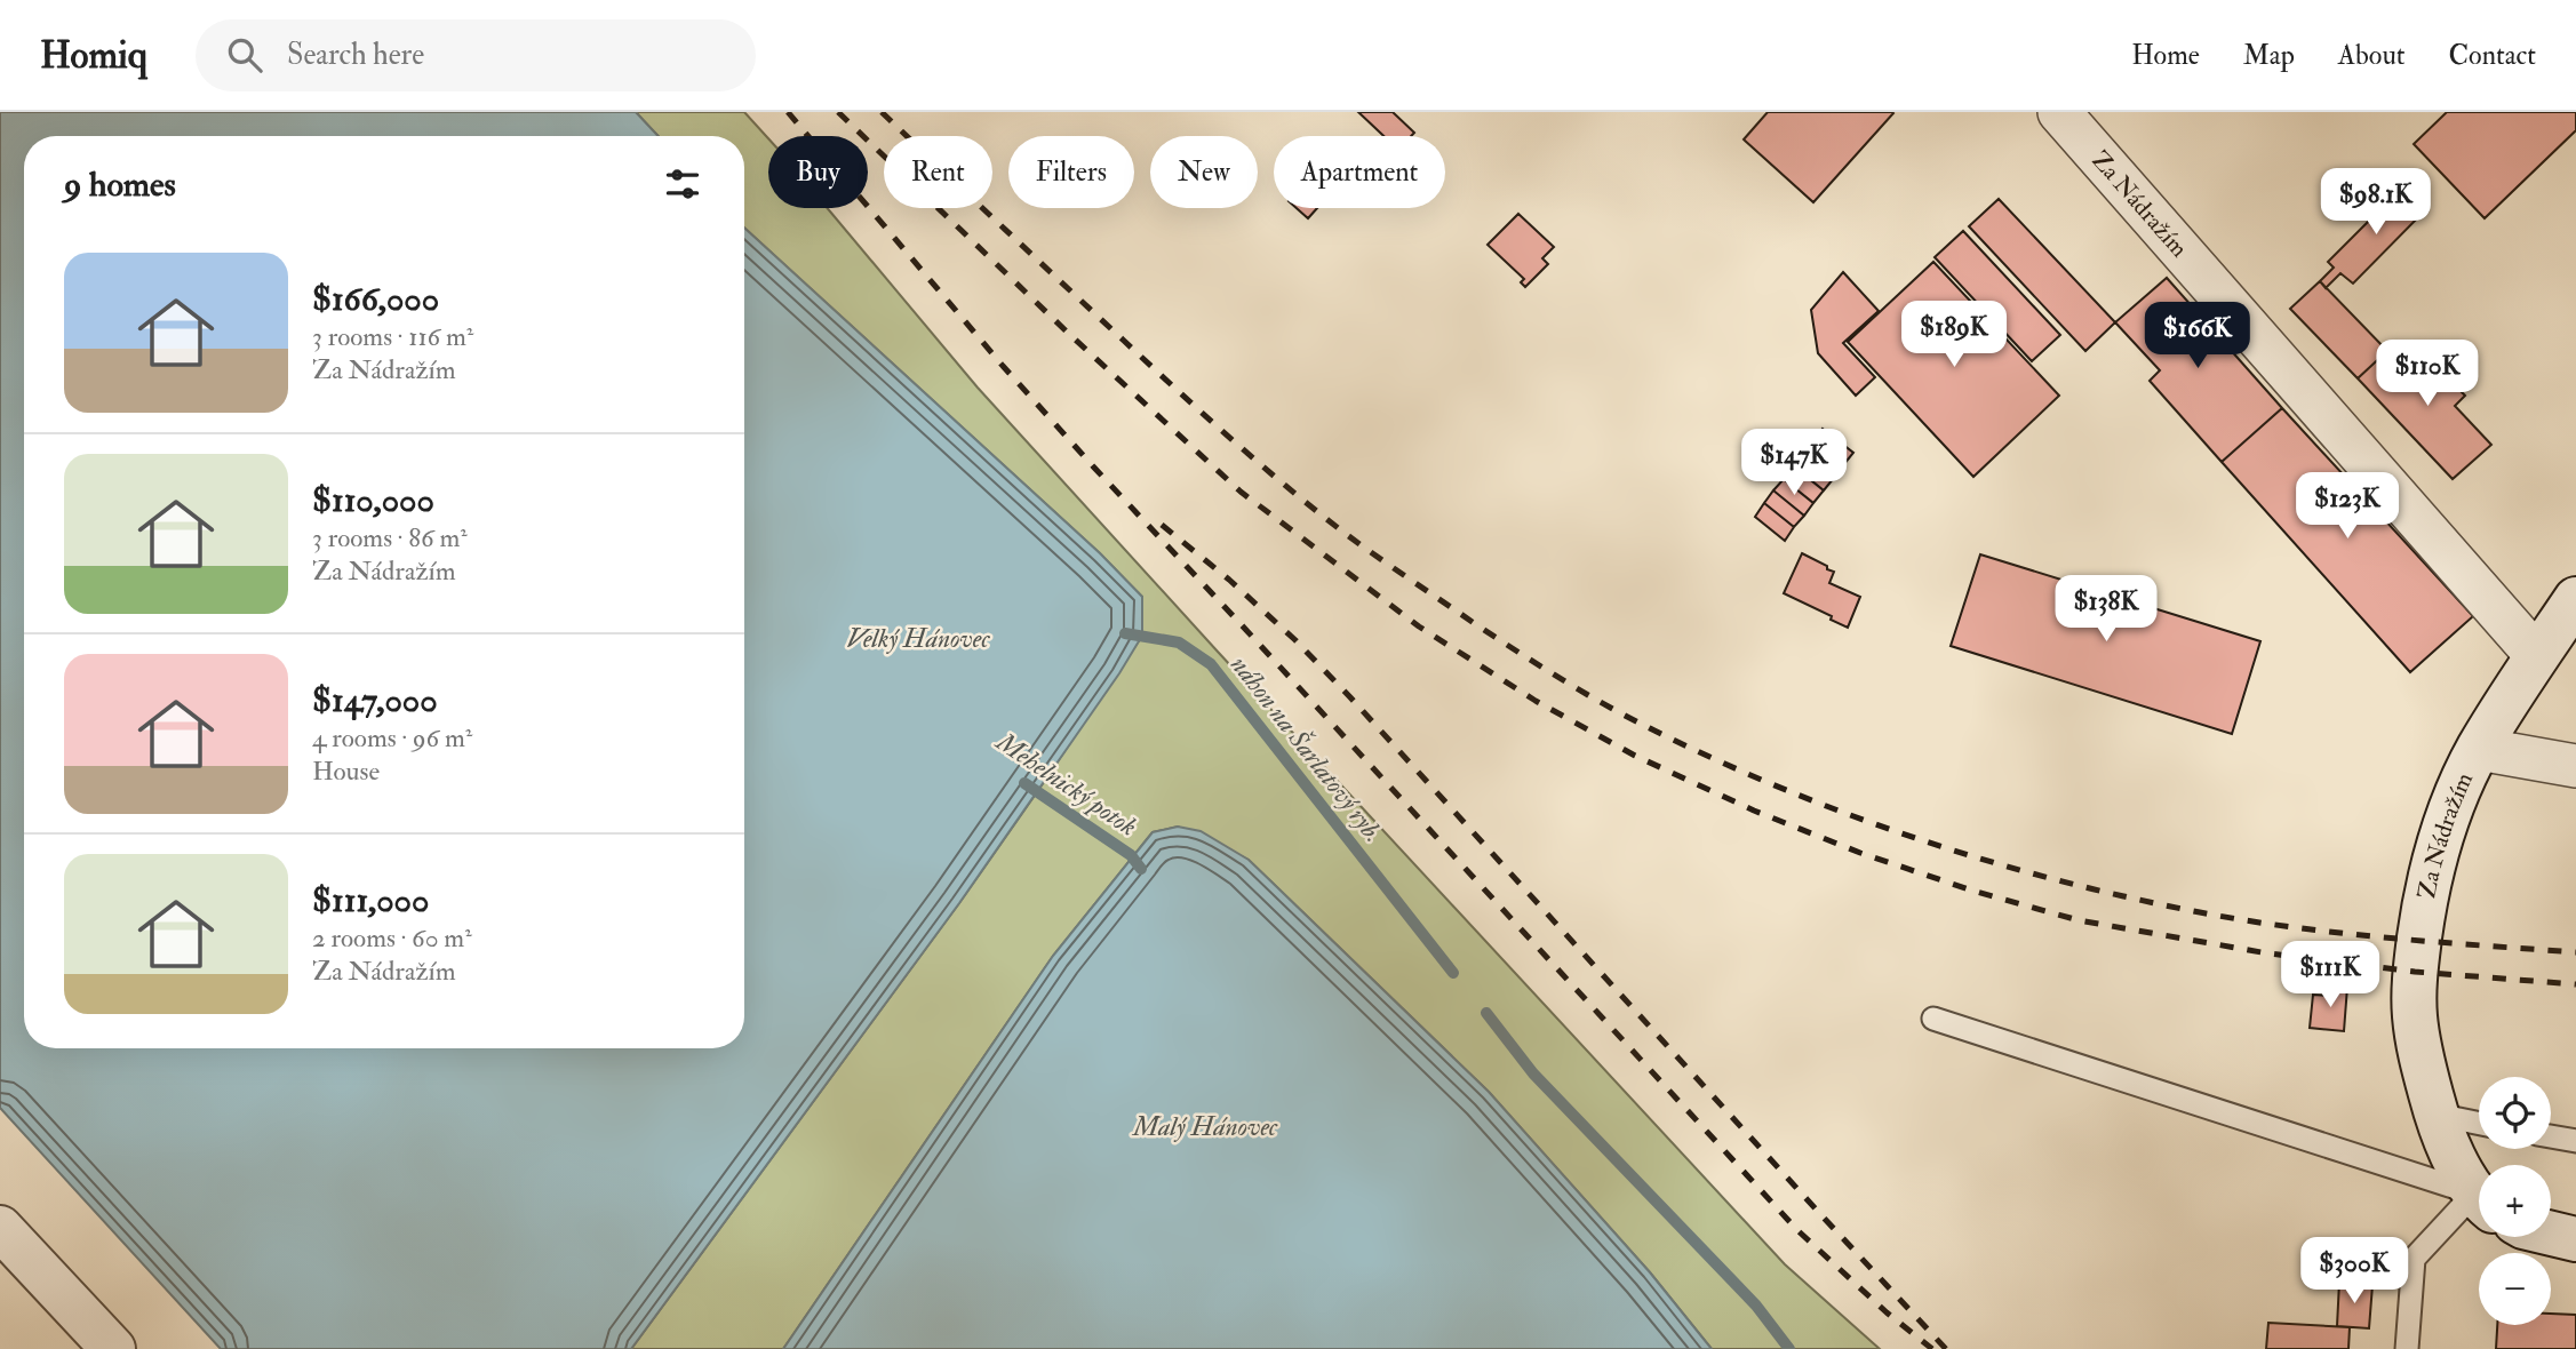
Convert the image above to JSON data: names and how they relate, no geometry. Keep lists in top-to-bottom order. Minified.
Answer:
{"streets":{"main road":["Za Nádražím"]},"water":["Velký Hánovec","náhon na Šarlatový ryb.","Mehelnický potok","Malý Hánovec"],"page":{"header":"Homiq","search":"Search here","nav":["Home","Map","About","Contact"],"chip":["Buy","Rent","Filters","New","Apartment"],"heading":"9 homes","price":["$98.1K","$189K","$166K","$110K","$147K","$123K","$138K","$111K","$300K"],"list":[{"name":"$166,000","note":"3 rooms · 116 m² · Za Nádražím"},{"name":"$110,000","note":"3 rooms · 86 m² · Za Nádražím"},{"name":"$147,000","note":"4 rooms · 96 m² · House"},{"name":"$111,000","note":"2 rooms · 60 m² · Za Nádražím"}],"map_buttons":["+","−"]}}
